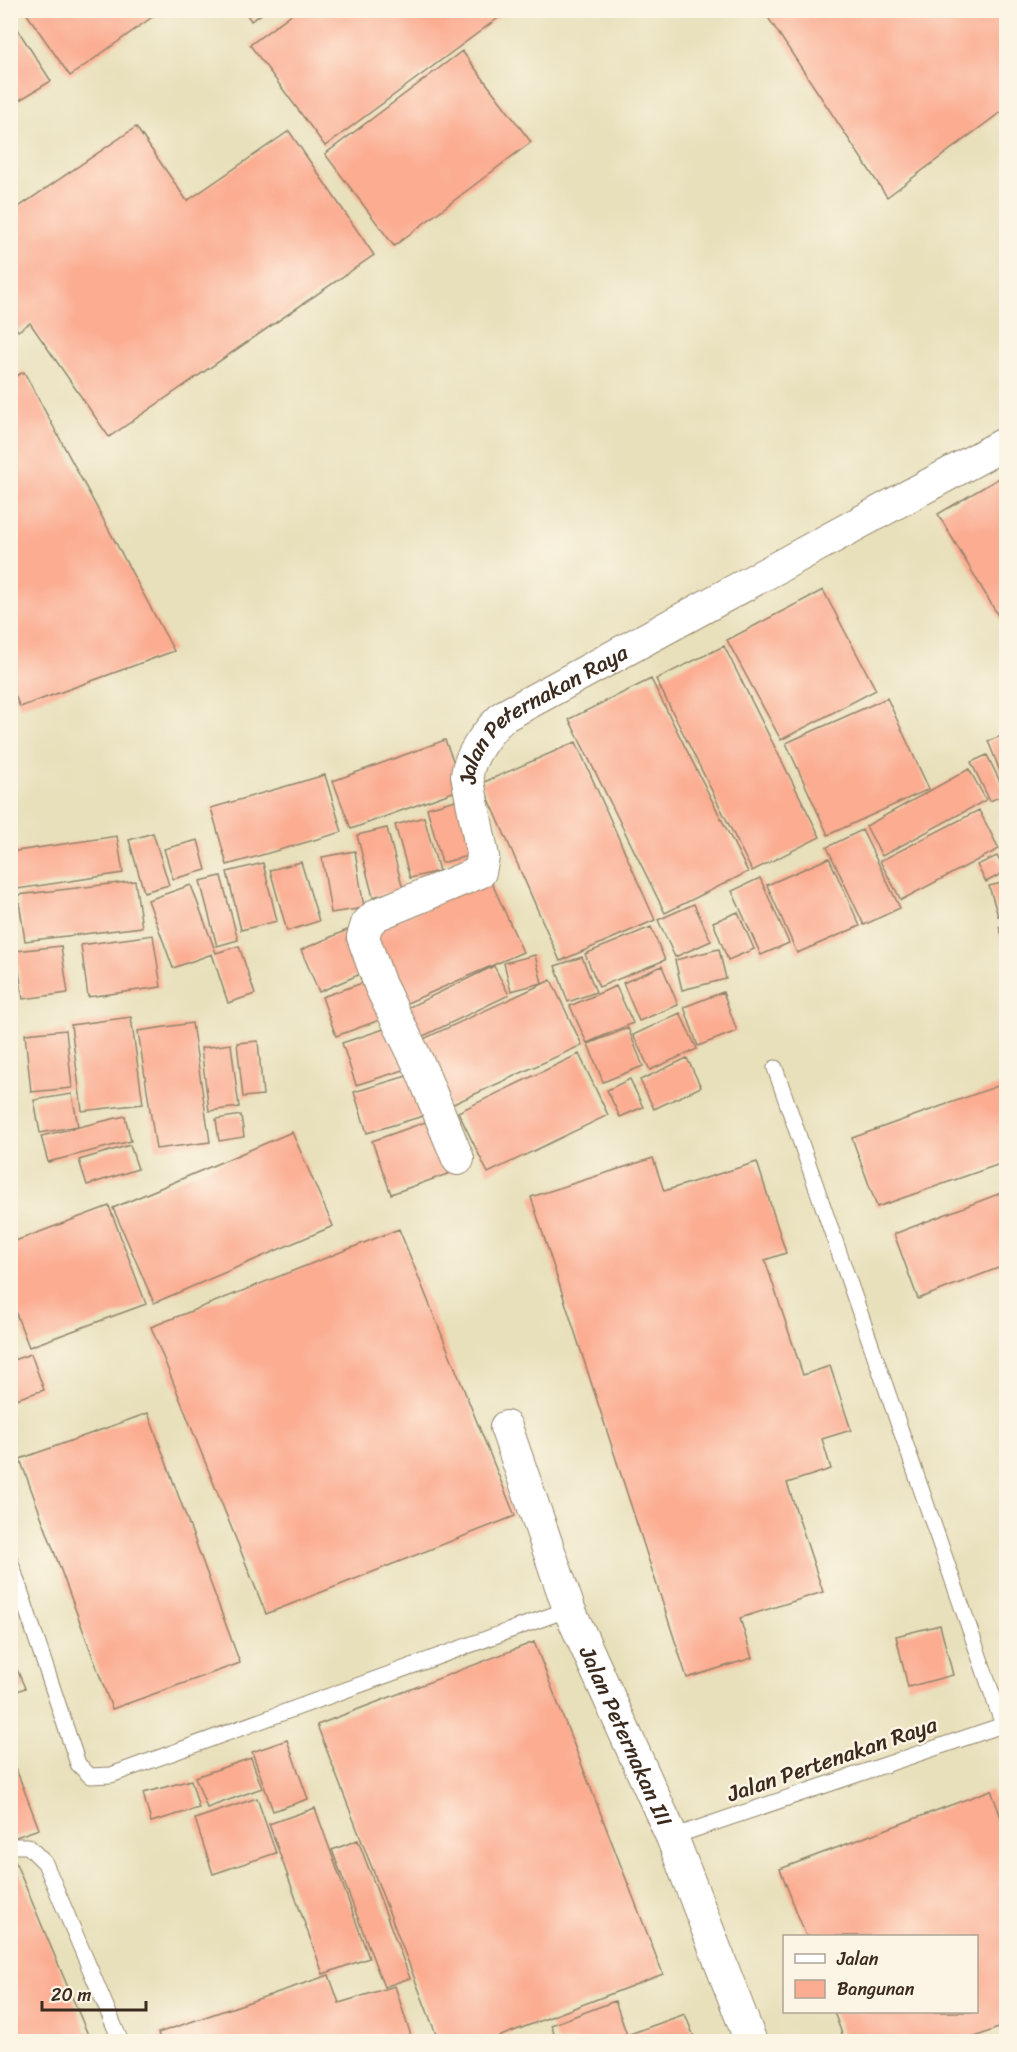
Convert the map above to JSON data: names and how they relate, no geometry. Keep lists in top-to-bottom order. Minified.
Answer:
{"streets":{"street":["Jalan Peternakan Raya","Jalan Peternakan III"],"lane":["Jalan Pertenakan Raya"]},"crossings":[["Jalan Peternakan III","Jalan Pertenakan Raya"]],"legend":["Jalan","Bangunan"],"scale_bar":"20 m"}
